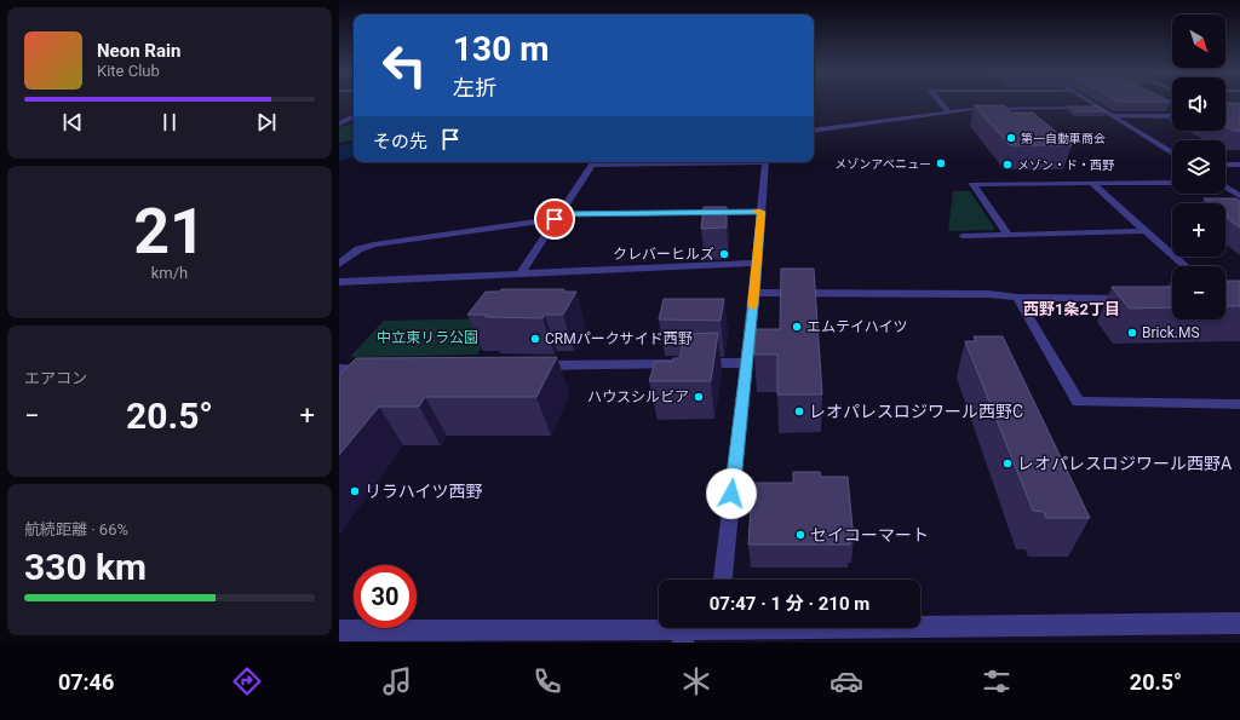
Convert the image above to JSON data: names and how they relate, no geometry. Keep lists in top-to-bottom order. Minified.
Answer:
{"districts":["西野1条2丁目"],"parks":["中立東リラ公園"],"places":["第一自動車商会","メゾンアベニュー","メゾン・ド・西野","クレバーヒルズ","エムテイハイツ","Brick.MS","CRMパークサイド西野","ハウスシルビア","レオパレスロジワール西野C","レオパレスロジワール西野A","リラハイツ西野","セイコーマート"],"north":"bottom right","page":{"map_buttons":["+","−"],"turn":["130 m","左折"],"song":["Neon Rain","Kite Club"],"then":"その先","tile":[["21","km/h"],"エアコン",["航続距離 · 66%","330 km"]],"heat":["−","20.5°","+"],"limit":"30","trip":"07:47 · 1 分 · 210 m","tabs":["07:46","20.5°"]}}
